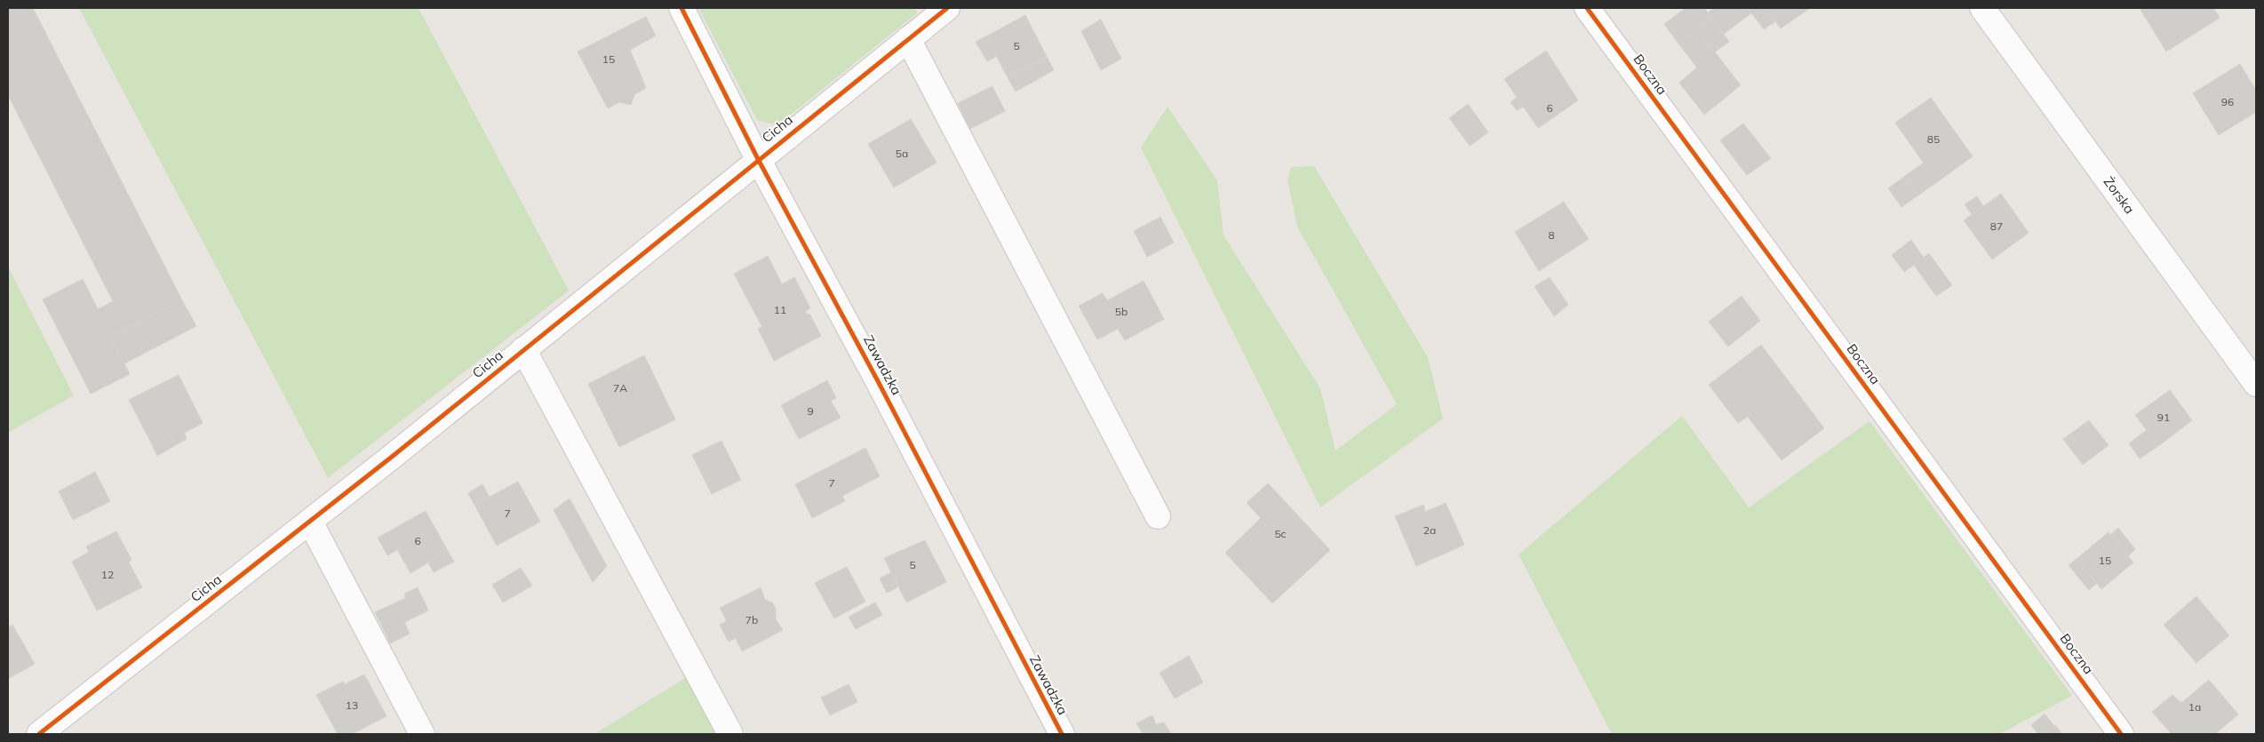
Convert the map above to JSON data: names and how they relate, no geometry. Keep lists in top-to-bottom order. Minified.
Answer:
{"streets":{"street":["Boczna","Cicha","Żorska","Zawadzka"]},"crossings":[["Cicha","Zawadzka"]],"house_numbers":["5","15","96","6","85","5a","87","8","11","5b","7A","9","91","7","7","2a","5c","6","15","5","12","7b","13","1a"]}
